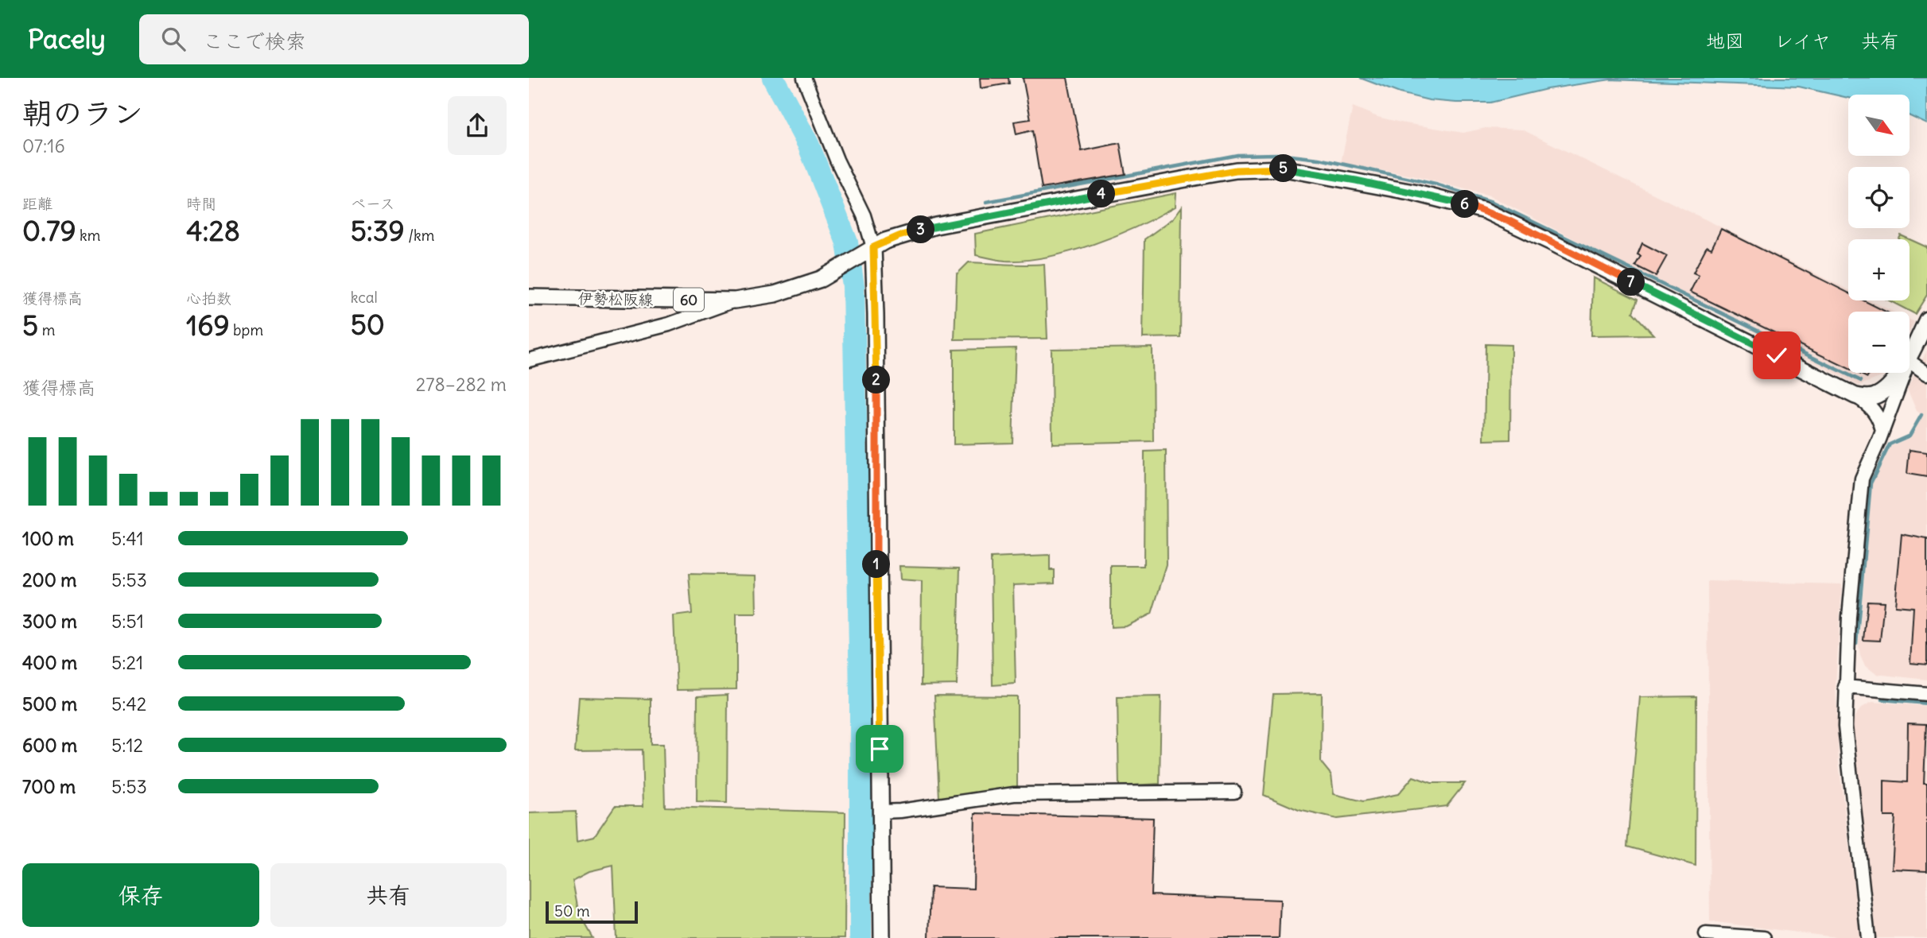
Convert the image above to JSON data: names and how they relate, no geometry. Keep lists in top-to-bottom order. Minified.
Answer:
{"streets":{"main road":["伊勢松阪線","60"]},"scale_bar":"50 m","north":"bottom right","page":{"header":"Pacely","search":"ここで検索","nav":["地図","レイヤ","共有"],"heading":["朝のラン","07:16"],"map_buttons":["+","−"],"pins":["5","4","6","3","7","2","1"],"stats":[["距離","0.79 km"],["時間","4:28"],["ペース","5:39 /km"],["獲得標高","5 m"],["心拍数","169 bpm"],["kcal","50"]],"chart":["獲得標高","278–282 m"],"list":[{"name":"100 m","note":"5:41"},{"name":"200 m","note":"5:53"},{"name":"300 m","note":"5:51"},{"name":"400 m","note":"5:21"},{"name":"500 m","note":"5:42"},{"name":"600 m","note":"5:12"},{"name":"700 m","note":"5:53"}],"buttons":["保存","共有"],"scale":"50 m"}}
